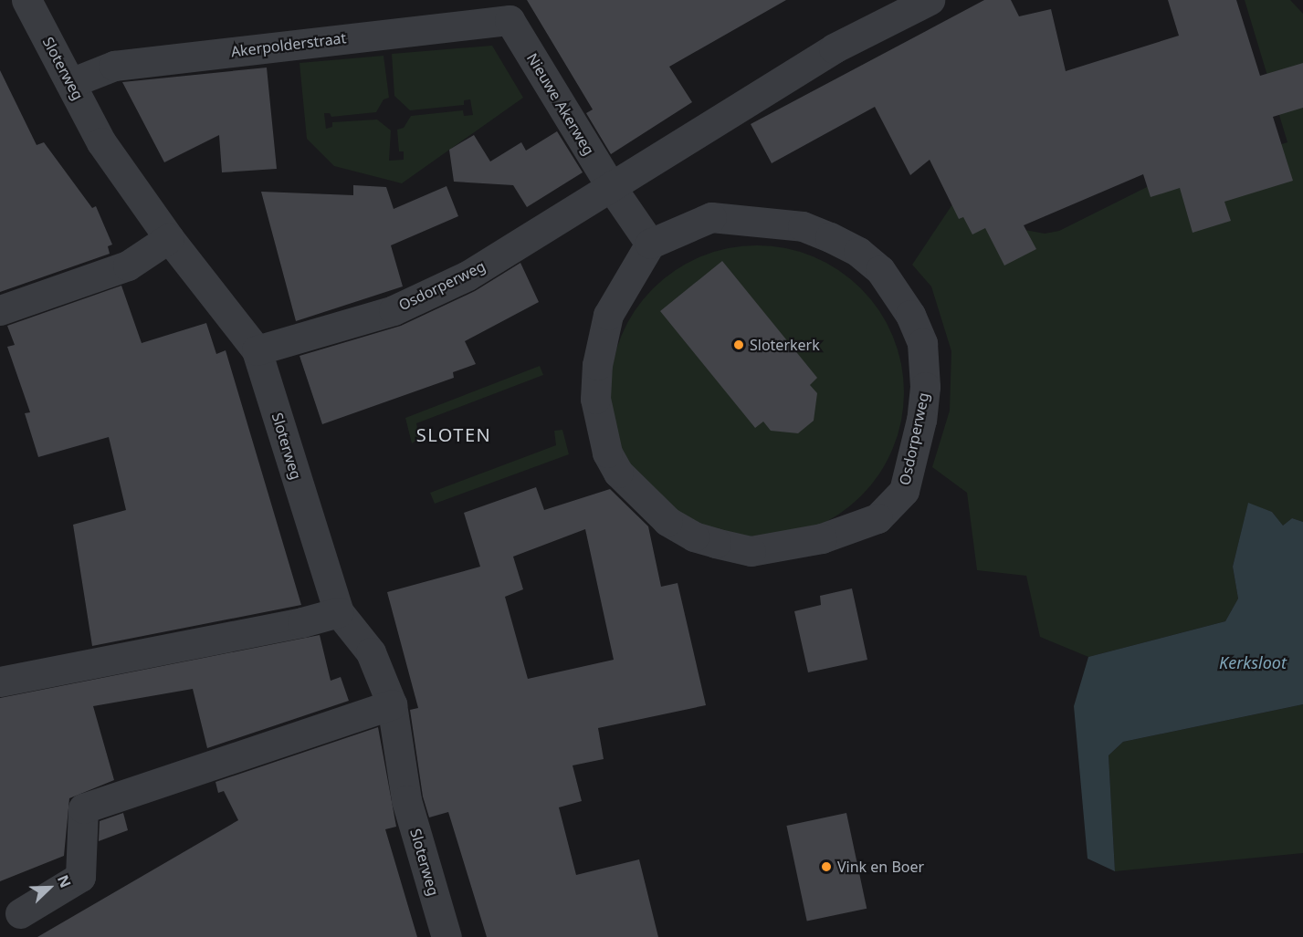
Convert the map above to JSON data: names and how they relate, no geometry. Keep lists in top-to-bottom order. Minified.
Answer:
{"streets":{"street":["Akerpolderstraat","Sloterweg","Nieuwe Akerweg","Osdorperweg"]},"crossings":[["Akerpolderstraat","Sloterweg"],["Akerpolderstraat","Nieuwe Akerweg"],["Sloterweg","Osdorperweg"],["Nieuwe Akerweg","Osdorperweg"]],"districts":["SLOTEN"],"water":["Kerksloot"],"places":["Sloterkerk","Vink en Boer"],"north":"top right"}
